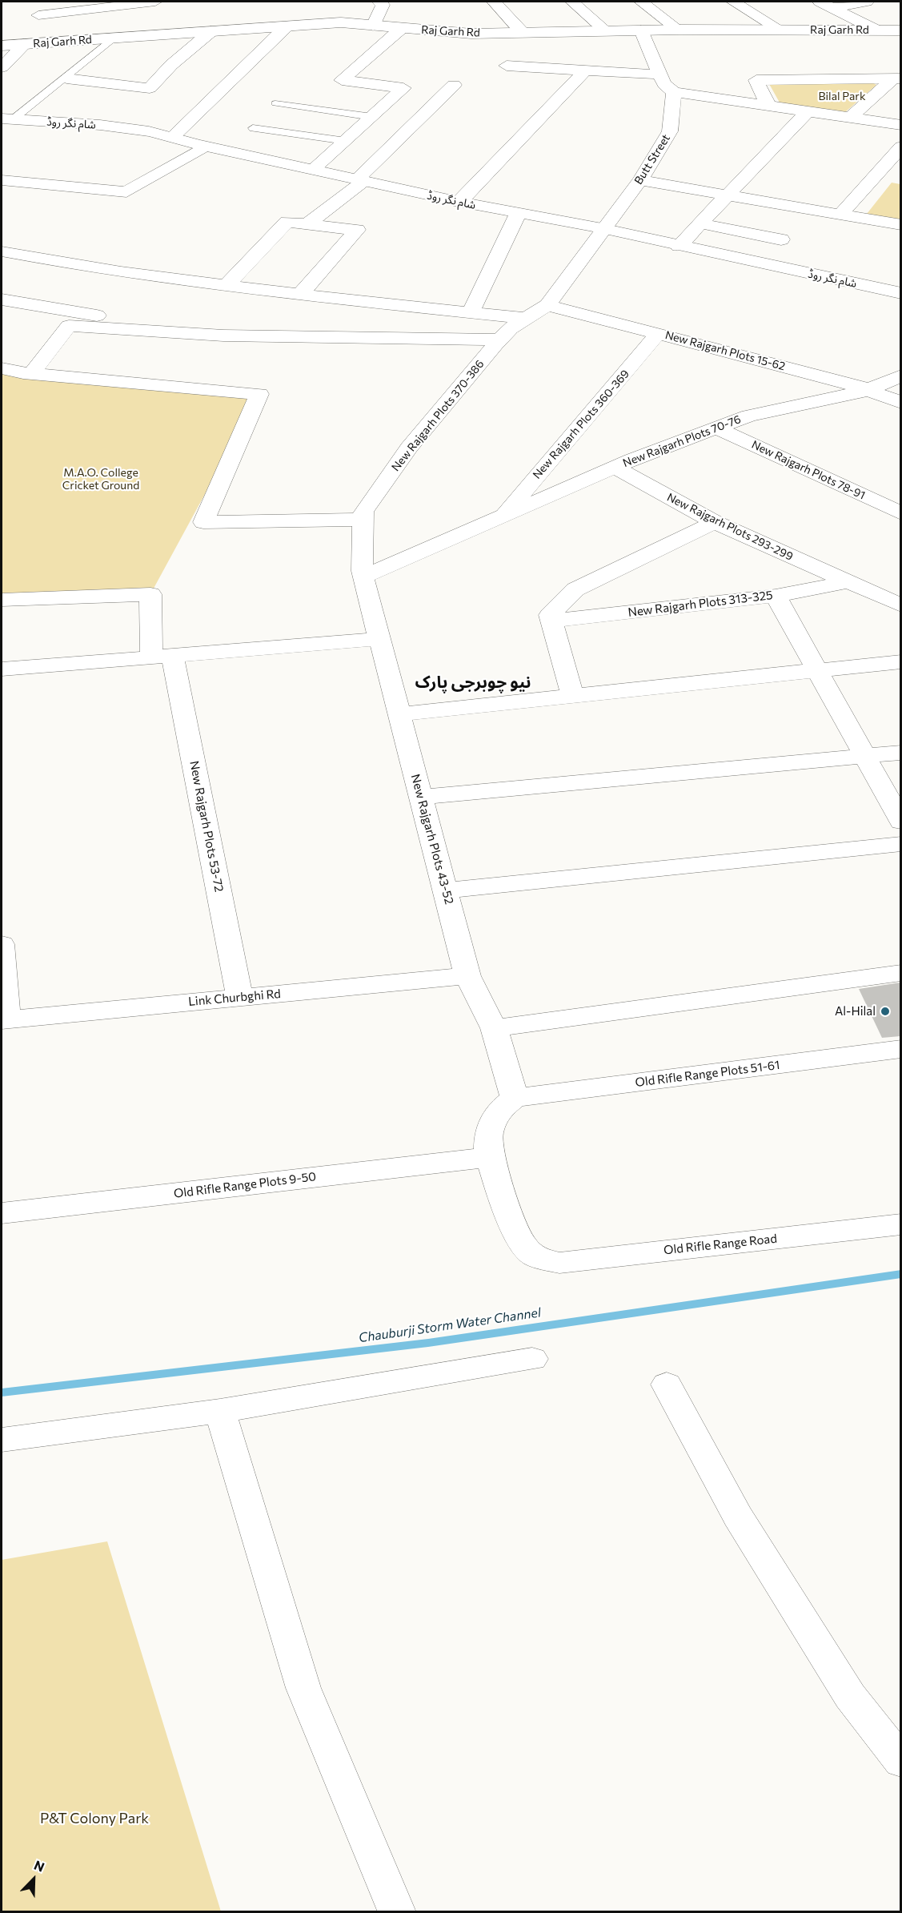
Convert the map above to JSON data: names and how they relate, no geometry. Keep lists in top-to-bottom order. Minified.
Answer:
{"streets":{"street":["Raj Garh Rd","شام نگر روڈ","Butt Street","New Rajgarh Plots 15-62","New Rajgarh Plots 370-386","New Rajgarh Plots 360-369","New Rajgarh Plots 70-76","New Rajgarh Plots 78-91","New Rajgarh Plots 293-299","New Rajgarh Plots 313-325","New Rajgarh Plots 53-72","New Rajgarh Plots 43-52","Link Churbghi Rd","Old Rifle Range Plots 51-61","Old Rifle Range Plots 9-50","Old Rifle Range Road"]},"crossings":[["شام نگر روڈ","Butt Street"],["Butt Street","New Rajgarh Plots 15-62"],["Butt Street","New Rajgarh Plots 370-386"],["New Rajgarh Plots 15-62","New Rajgarh Plots 370-386"],["New Rajgarh Plots 15-62","New Rajgarh Plots 360-369"],["New Rajgarh Plots 15-62","New Rajgarh Plots 70-76"],["New Rajgarh Plots 370-386","New Rajgarh Plots 70-76"],["New Rajgarh Plots 370-386","New Rajgarh Plots 43-52"],["New Rajgarh Plots 360-369","New Rajgarh Plots 70-76"],["New Rajgarh Plots 70-76","New Rajgarh Plots 78-91"],["New Rajgarh Plots 70-76","New Rajgarh Plots 293-299"],["New Rajgarh Plots 70-76","New Rajgarh Plots 43-52"],["New Rajgarh Plots 293-299","New Rajgarh Plots 313-325"],["New Rajgarh Plots 53-72","Link Churbghi Rd"],["New Rajgarh Plots 43-52","Link Churbghi Rd"],["New Rajgarh Plots 43-52","Old Rifle Range Plots 51-61"],["Old Rifle Range Plots 9-50","Old Rifle Range Road"]],"districts":["نیو چوبرجی پارک"],"water":["Chauburji Storm Water Channel"],"parks":["Bilal Park","M.A.O. College Cricket Ground","P&T Colony Park"],"places":["Al-Hilal"],"north":"top right"}
